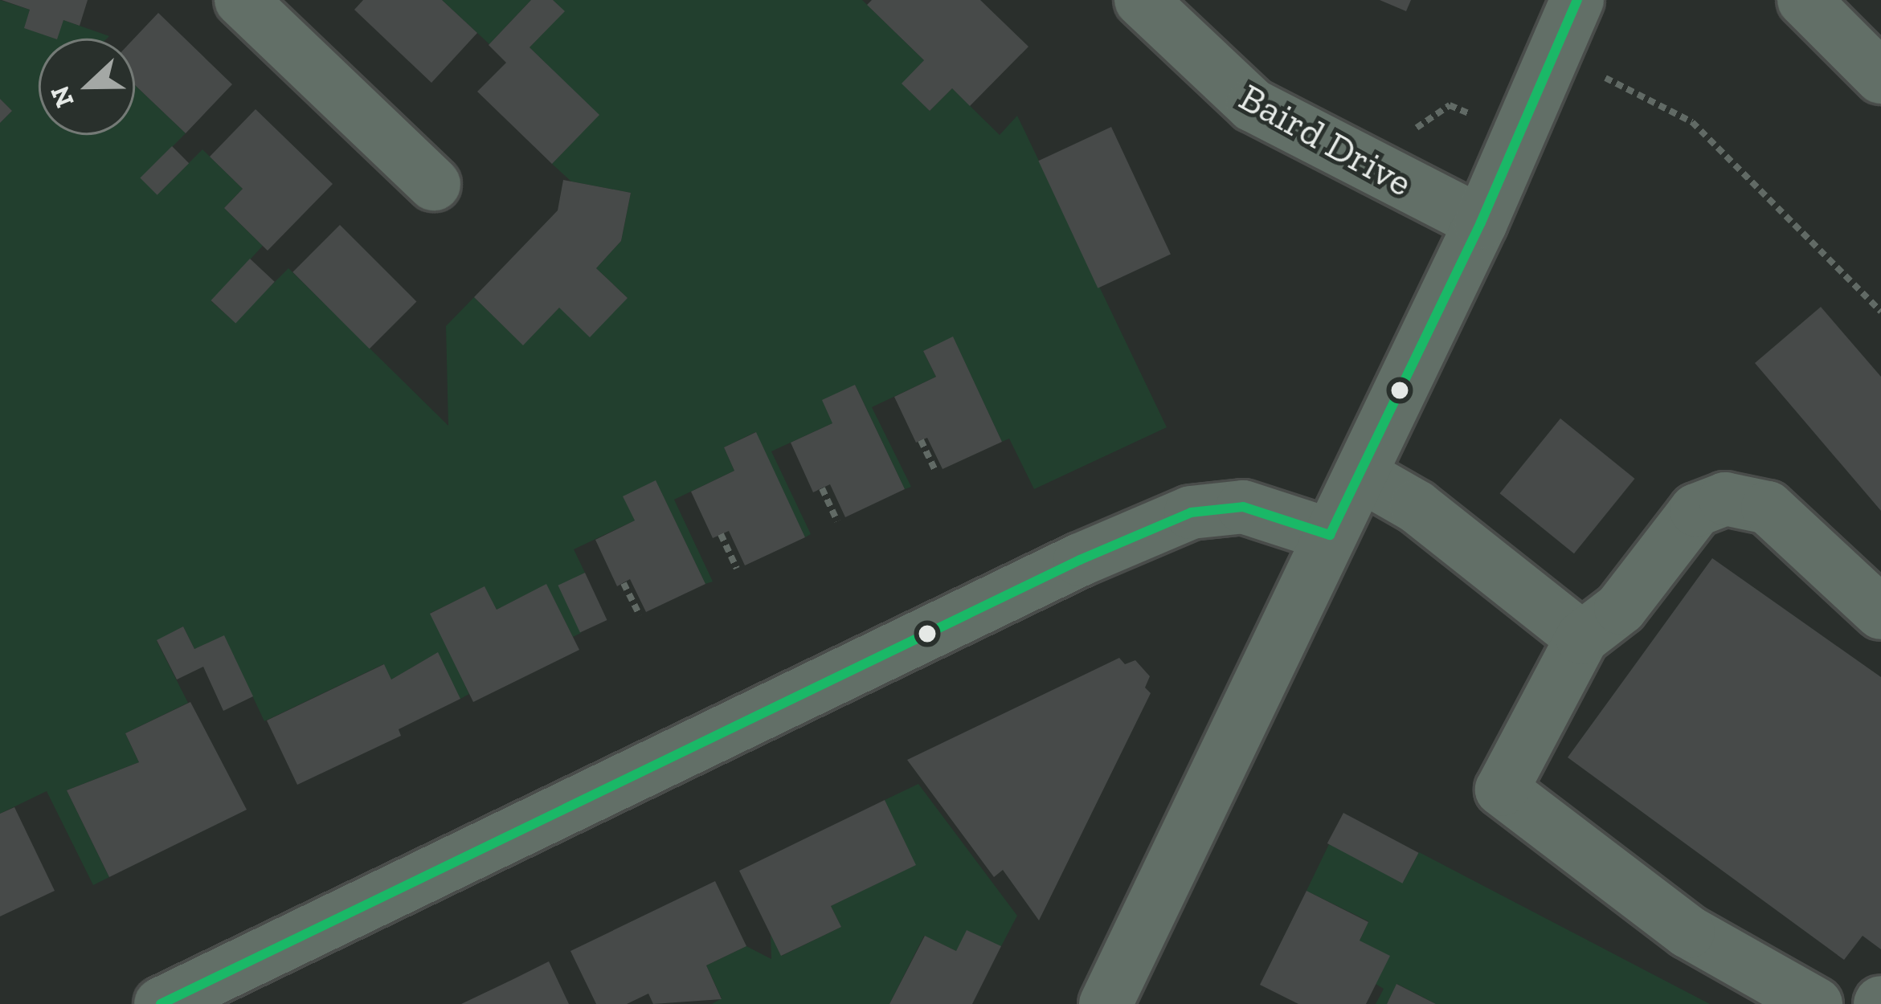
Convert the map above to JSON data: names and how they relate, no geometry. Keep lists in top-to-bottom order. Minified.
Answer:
{"streets":{"street":["Baird Drive"]},"north":"left"}
